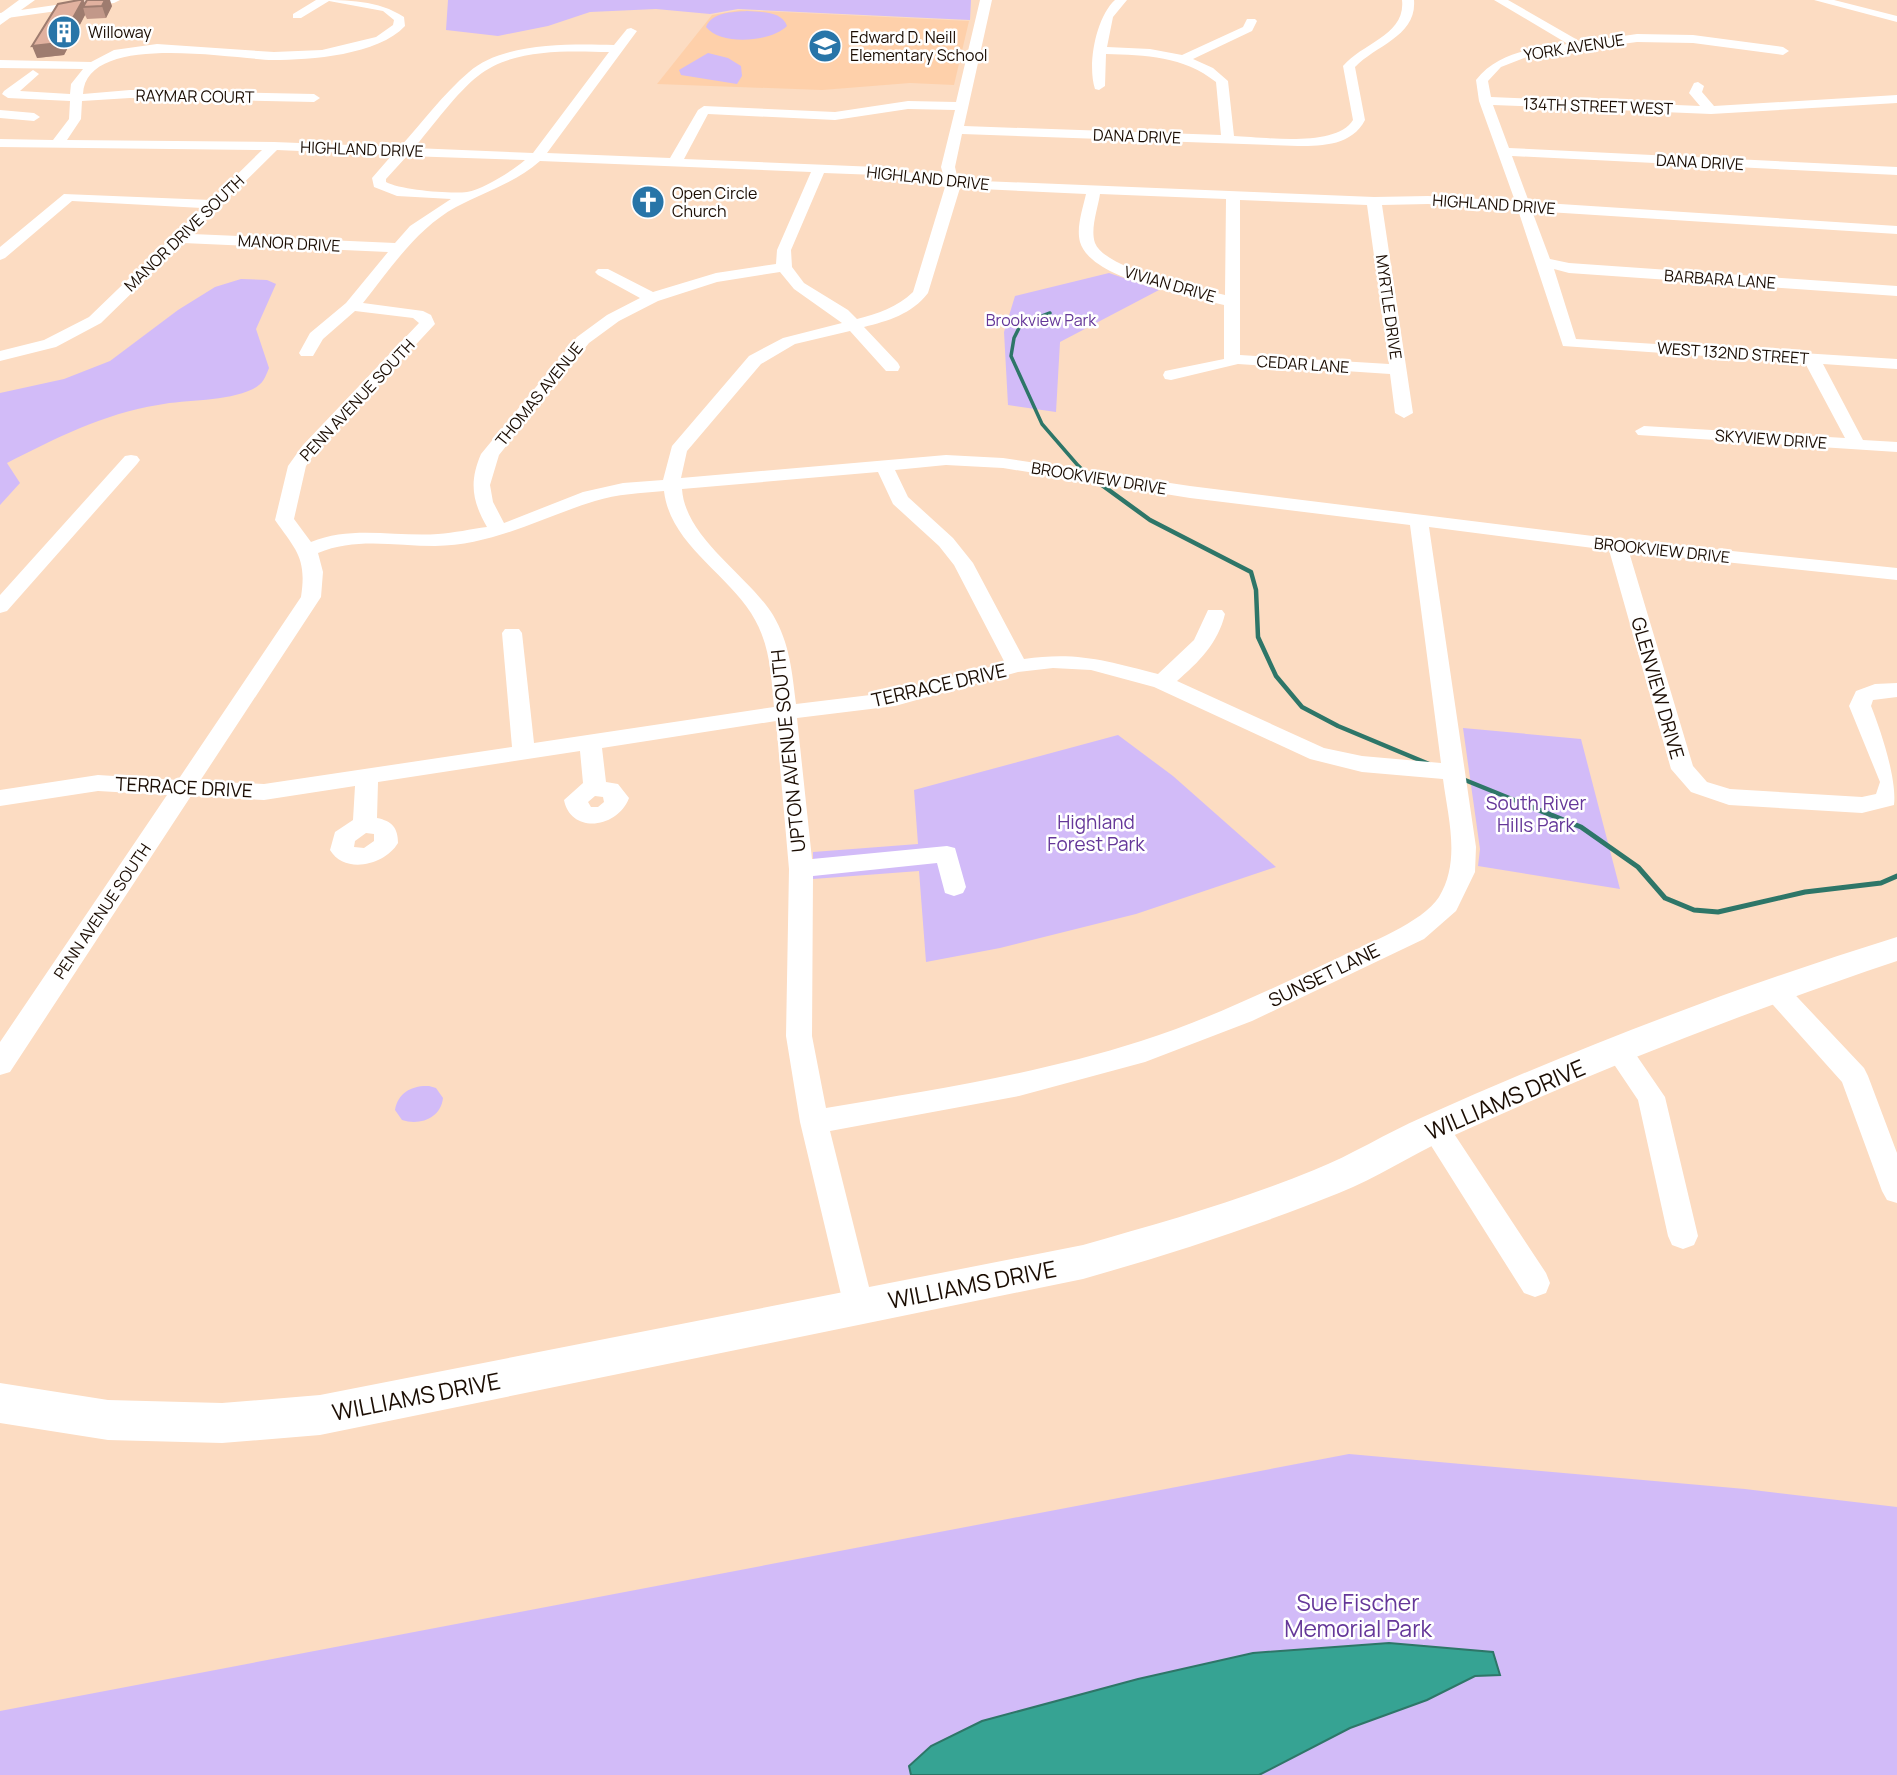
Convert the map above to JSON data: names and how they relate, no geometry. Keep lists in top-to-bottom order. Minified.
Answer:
{"streets":{"main road":["WILLIAMS DRIVE"],"street":["YORK AVENUE","RAYMAR COURT","134TH STREET WEST","DANA DRIVE","HIGHLAND DRIVE","MANOR DRIVE SOUTH","MANOR DRIVE","BARBARA LANE","VIVIAN DRIVE","MYRTLE DRIVE","WEST 132ND STREET","CEDAR LANE","THOMAS AVENUE","PENN AVENUE SOUTH","SKYVIEW DRIVE","BROOKVIEW DRIVE","TERRACE DRIVE","GLENVIEW DRIVE","UPTON AVENUE SOUTH","SUNSET LANE"]},"crossings":[["YORK AVENUE","134TH STREET WEST"],["DANA DRIVE","UPTON AVENUE SOUTH"],["HIGHLAND DRIVE","MANOR DRIVE SOUTH"],["HIGHLAND DRIVE","VIVIAN DRIVE"],["HIGHLAND DRIVE","MYRTLE DRIVE"],["HIGHLAND DRIVE","THOMAS AVENUE"],["HIGHLAND DRIVE","UPTON AVENUE SOUTH"],["MANOR DRIVE SOUTH","MANOR DRIVE"],["BARBARA LANE","WEST 132ND STREET"],["MYRTLE DRIVE","CEDAR LANE"],["THOMAS AVENUE","BROOKVIEW DRIVE"],["THOMAS AVENUE","UPTON AVENUE SOUTH"],["PENN AVENUE SOUTH","BROOKVIEW DRIVE"],["PENN AVENUE SOUTH","TERRACE DRIVE"],["BROOKVIEW DRIVE","GLENVIEW DRIVE"],["BROOKVIEW DRIVE","UPTON AVENUE SOUTH"],["BROOKVIEW DRIVE","SUNSET LANE"],["TERRACE DRIVE","UPTON AVENUE SOUTH"],["TERRACE DRIVE","SUNSET LANE"],["UPTON AVENUE SOUTH","SUNSET LANE"],["UPTON AVENUE SOUTH","WILLIAMS DRIVE"]],"parks":["Brookview Park","South River Hills Park","Highland Forest Park","Sue Fischer Memorial Park"],"places":{"building":["Willoway"],"school or university":["Edward D. Neill Elementary School"],"church":["Open Circle Church"]}}
